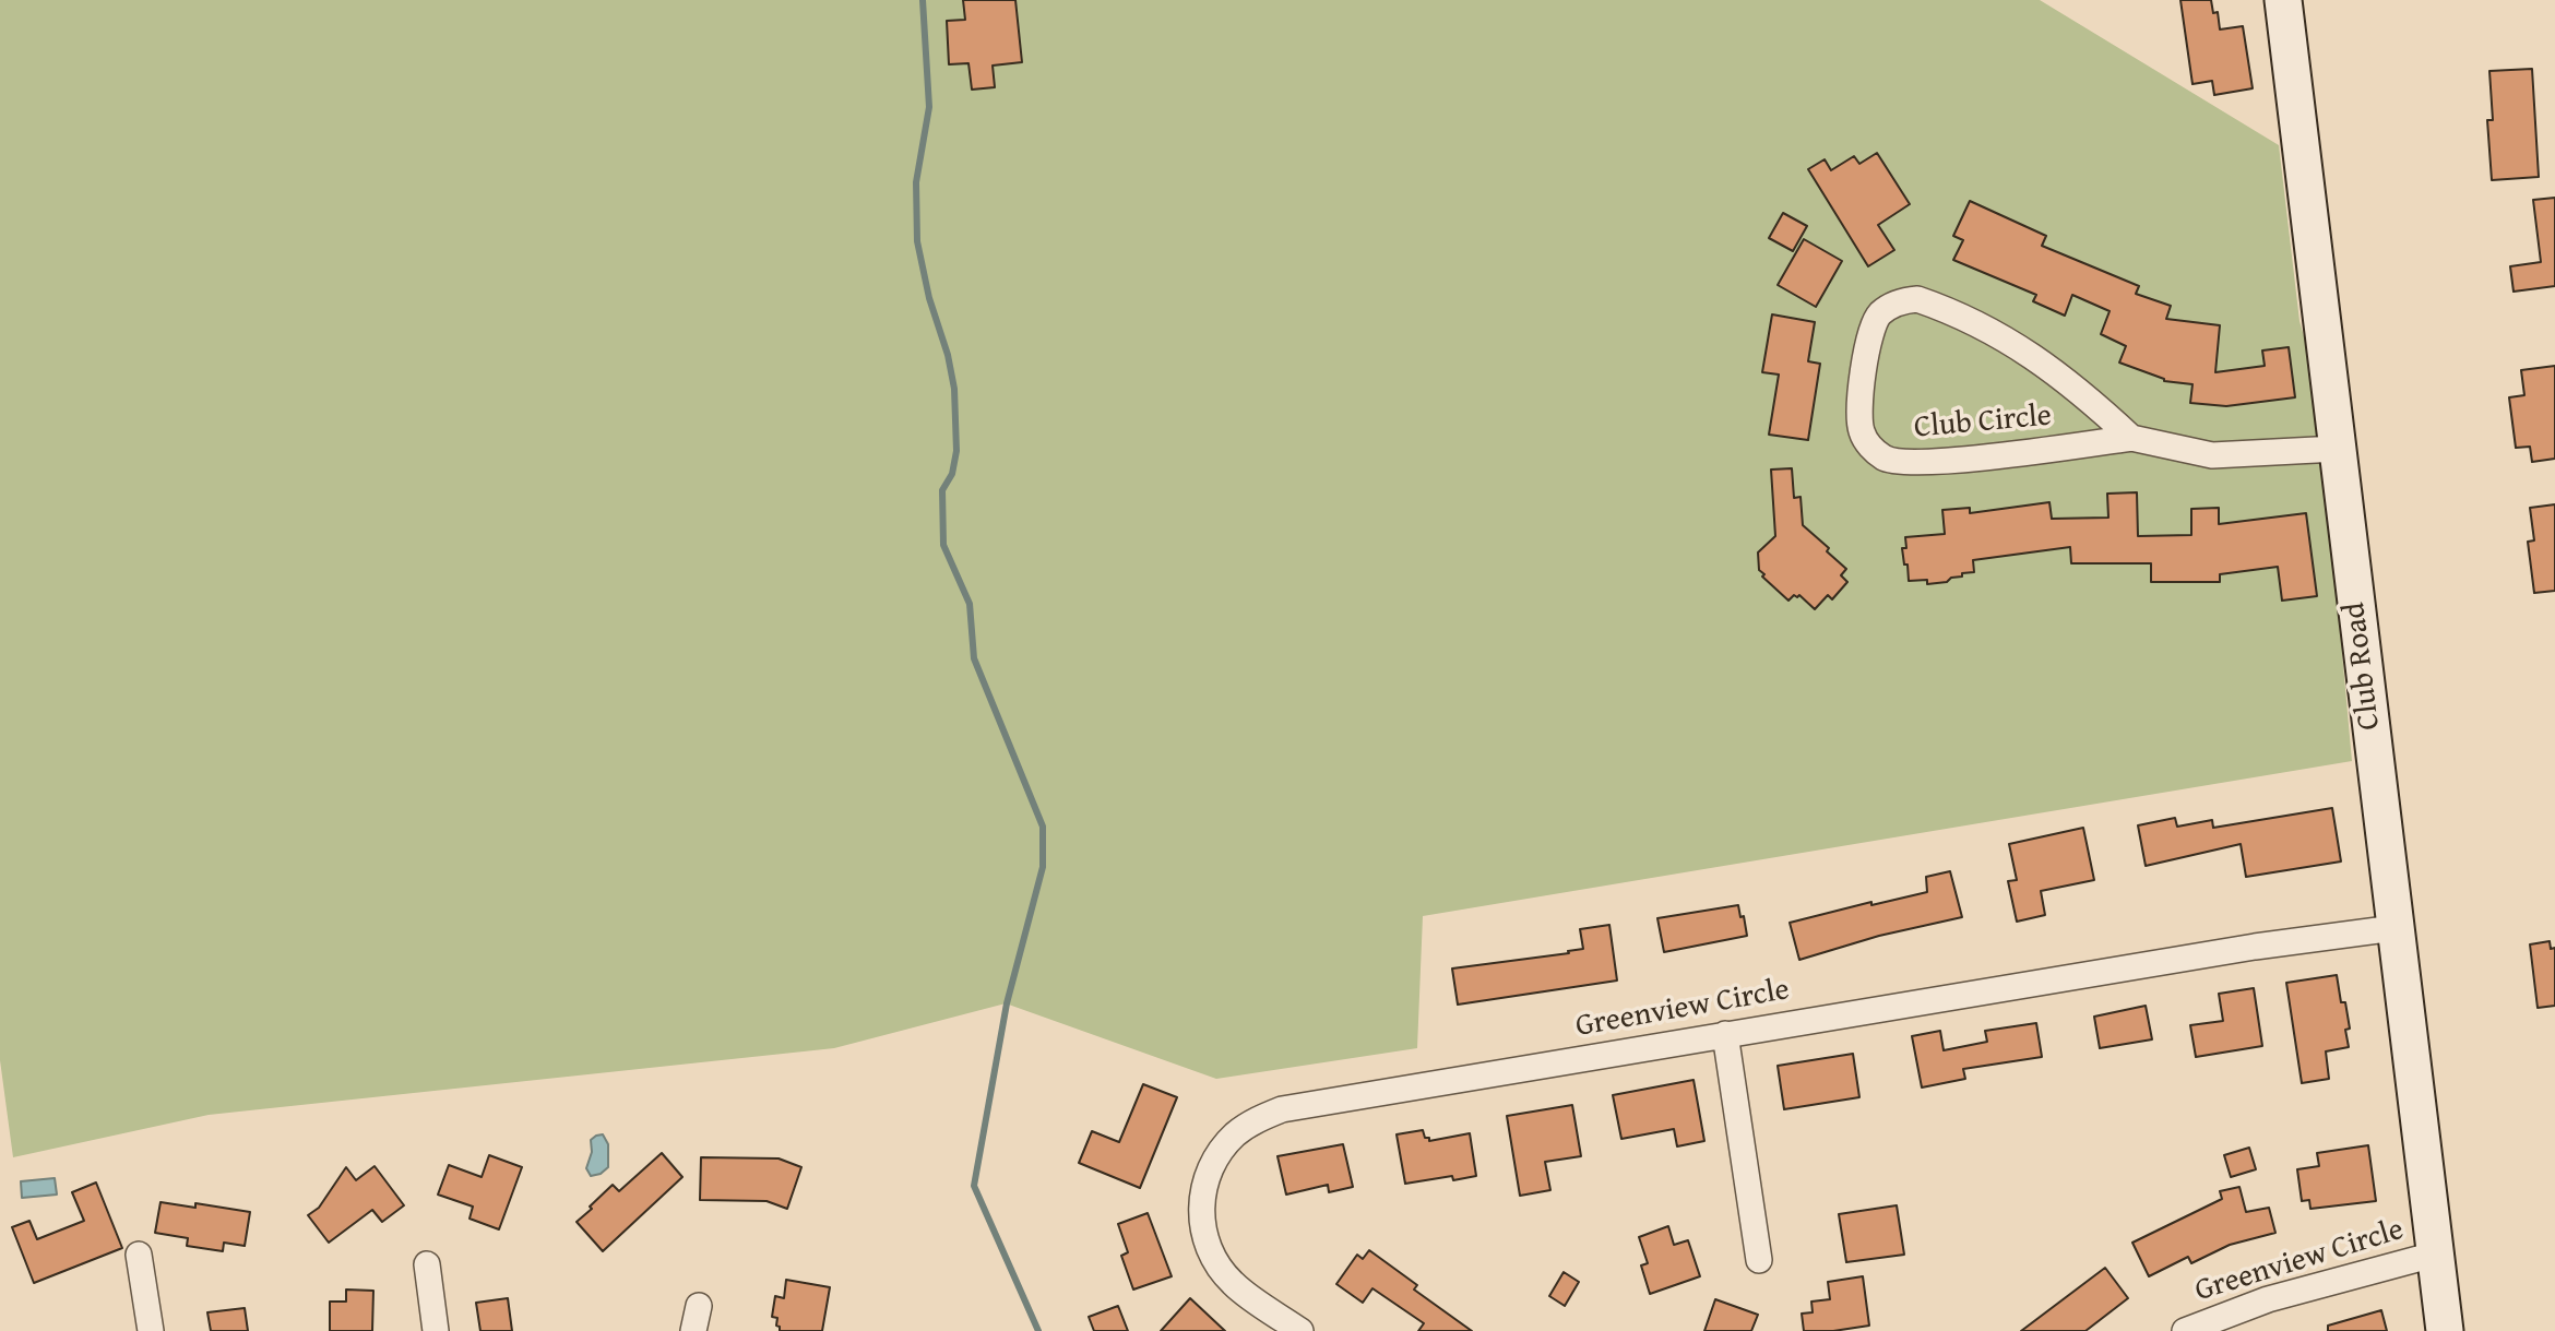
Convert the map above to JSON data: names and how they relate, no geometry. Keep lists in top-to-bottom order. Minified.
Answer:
{"streets":{"street":["Club Circle","Club Road","Greenview Circle"]},"crossings":[["Club Circle","Club Road"],["Club Road","Greenview Circle"]]}
